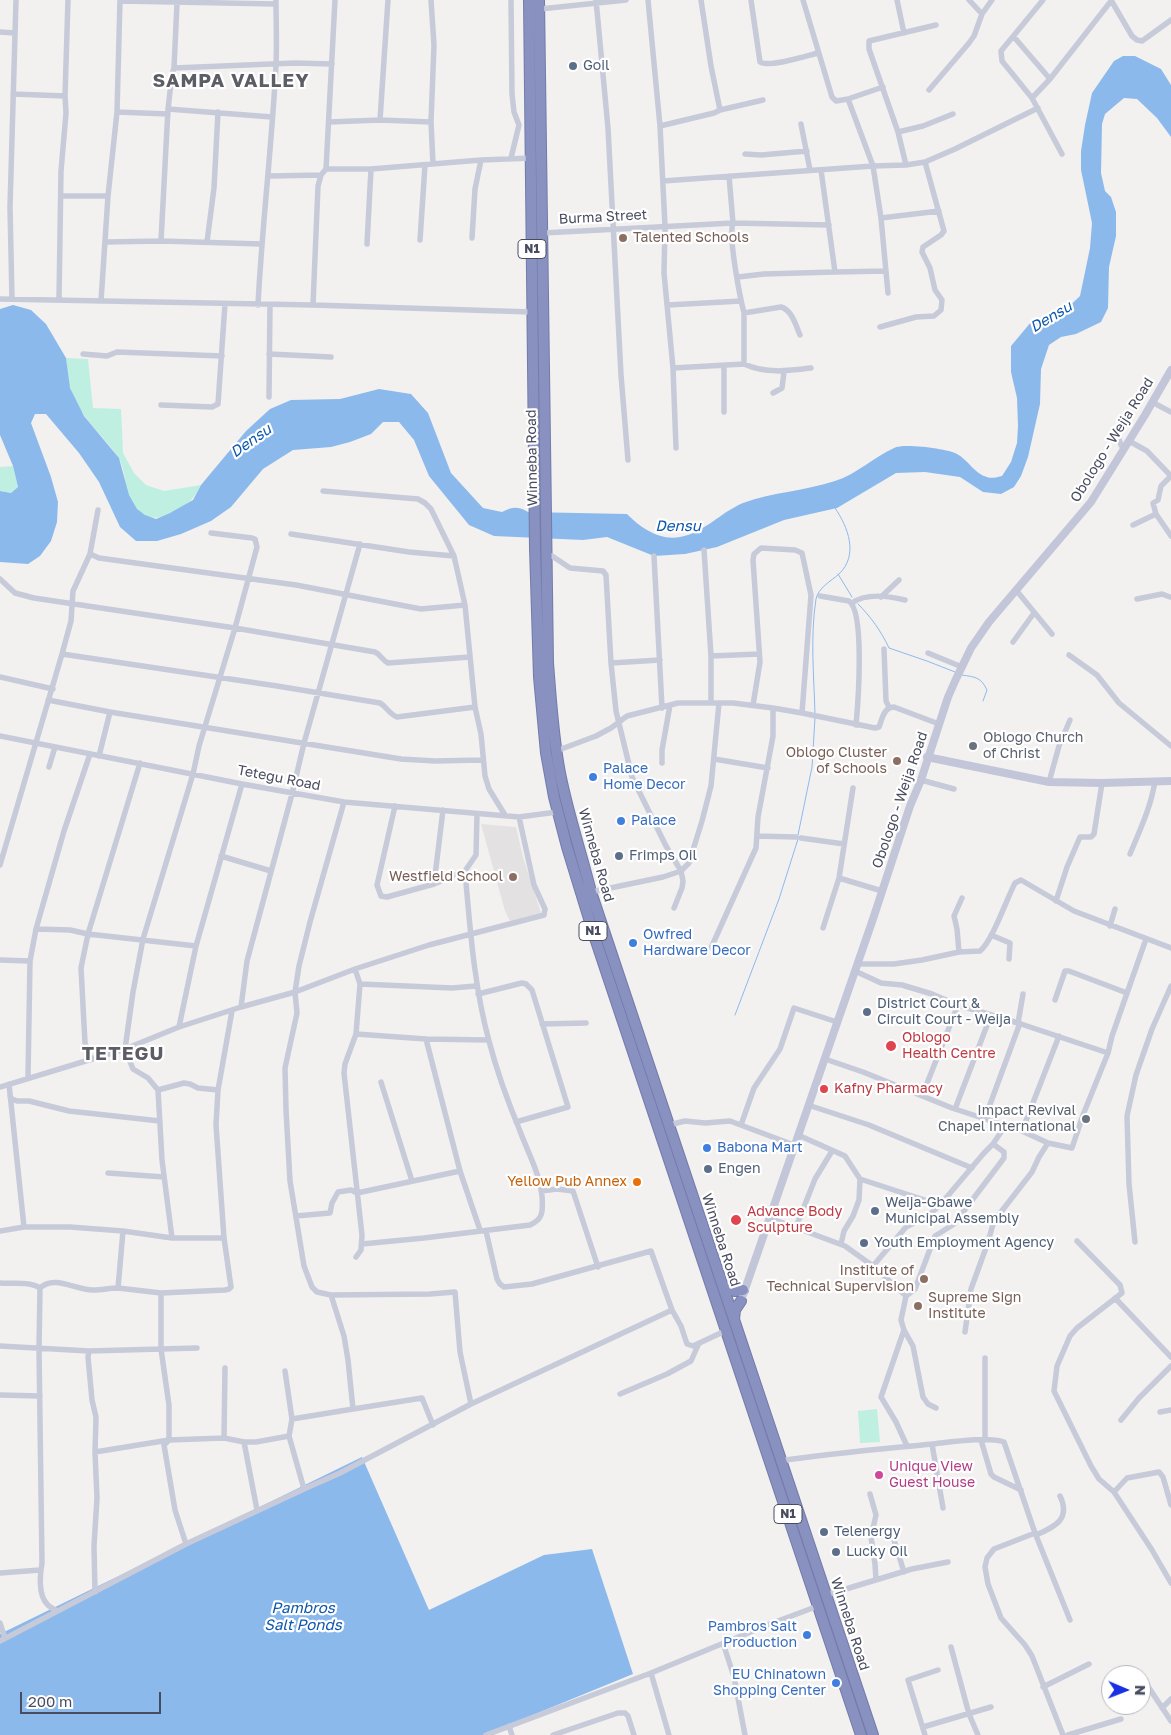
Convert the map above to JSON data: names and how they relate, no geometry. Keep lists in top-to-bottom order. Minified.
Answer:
{"streets":{"highway":["N1","Winneba Road"],"street":["Burma Street","Obologo - Weija Road","Tetegu Road"]},"crossings":[["Burma Street","Winneba Road"],["Winneba Road","Tetegu Road"]],"districts":["SAMPA VALLEY","TETEGU"],"water":["Densu","Pambros Salt Ponds"],"places":["Goil","Talented Schools","Oblogo Church of Christ","Oblogo Cluster of Schools","Palace Home Decor","Palace","Frimps Oil","Westfield School","Owfred Hardware Decor","District Court & Circuit Court - Weija","Oblogo Health Centre","Kafny Pharmacy","Impact Revival Chapel International","Babona Mart","Engen","Yellow Pub Annex","Weija-Gbawe Municipal Assembly","Advance Body Sculpture","Youth Employment Agency","Institute of Technical Supervision","Supreme Sign Institute","Unique View Guest House","Telenergy","Lucky Oil","Pambros Salt Production","EU Chinatown Shopping Center"],"scale_bar":"200 m","north":"right"}
